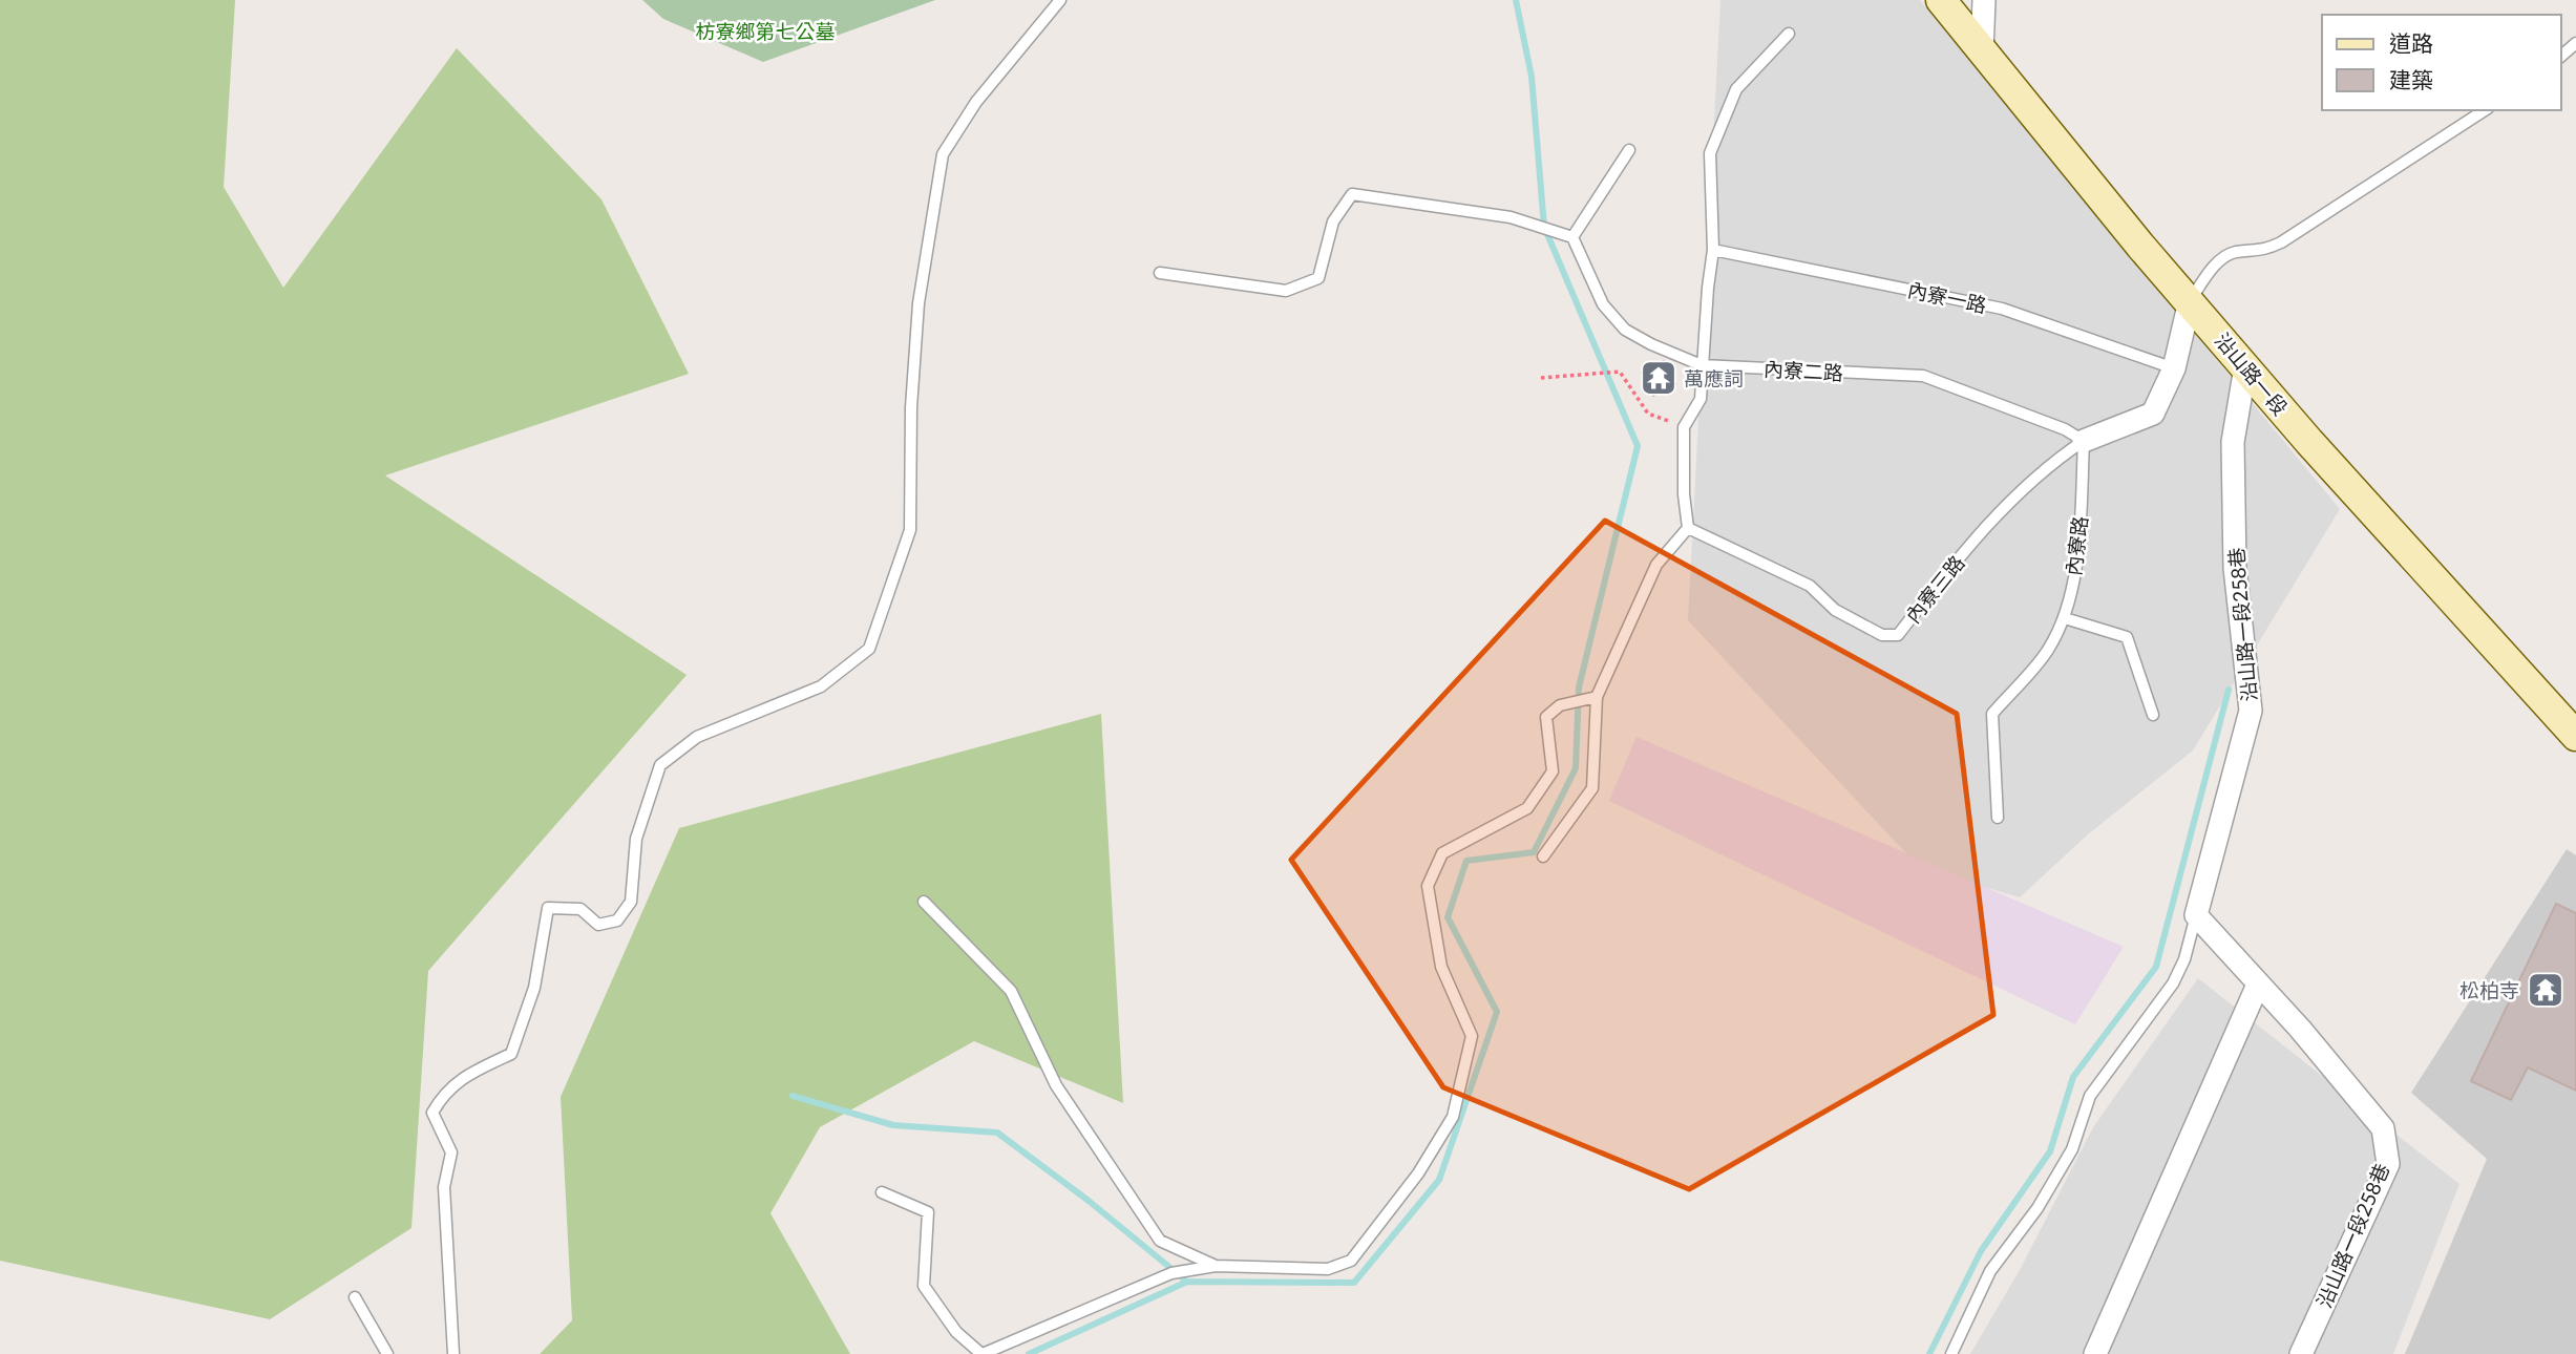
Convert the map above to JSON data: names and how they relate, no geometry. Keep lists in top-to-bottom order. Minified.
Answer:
{"streets":{"main road":["沿山路一段"],"street":["沿山路一段258巷"],"lane":["內寮一路","內寮二路","內寮路","內寮三路"]},"crossings":[["內寮二路","內寮路"],["內寮二路","內寮三路"],["沿山路一段","沿山路一段258巷"],["內寮路","內寮三路"]],"parks":["枋寮鄉第七公墓"],"places":{"temple":["萬應詞","松柏寺"]},"legend":["道路","建築"]}
